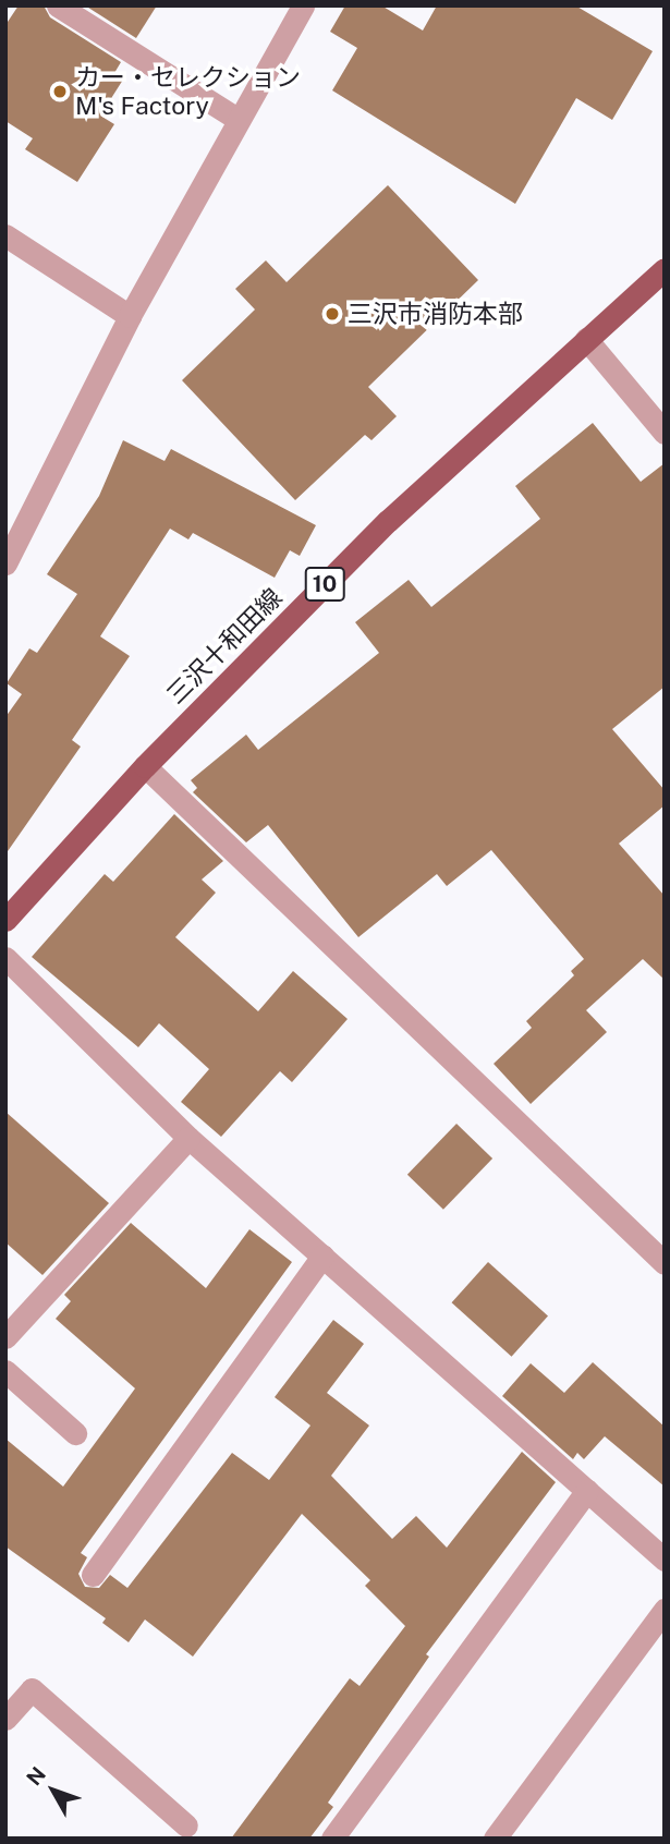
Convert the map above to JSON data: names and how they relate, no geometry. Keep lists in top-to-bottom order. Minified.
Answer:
{"streets":{"main road":["10","三沢十和田線"]},"places":["カー・セレクション M's Factory","三沢市消防本部"],"north":"top left"}
